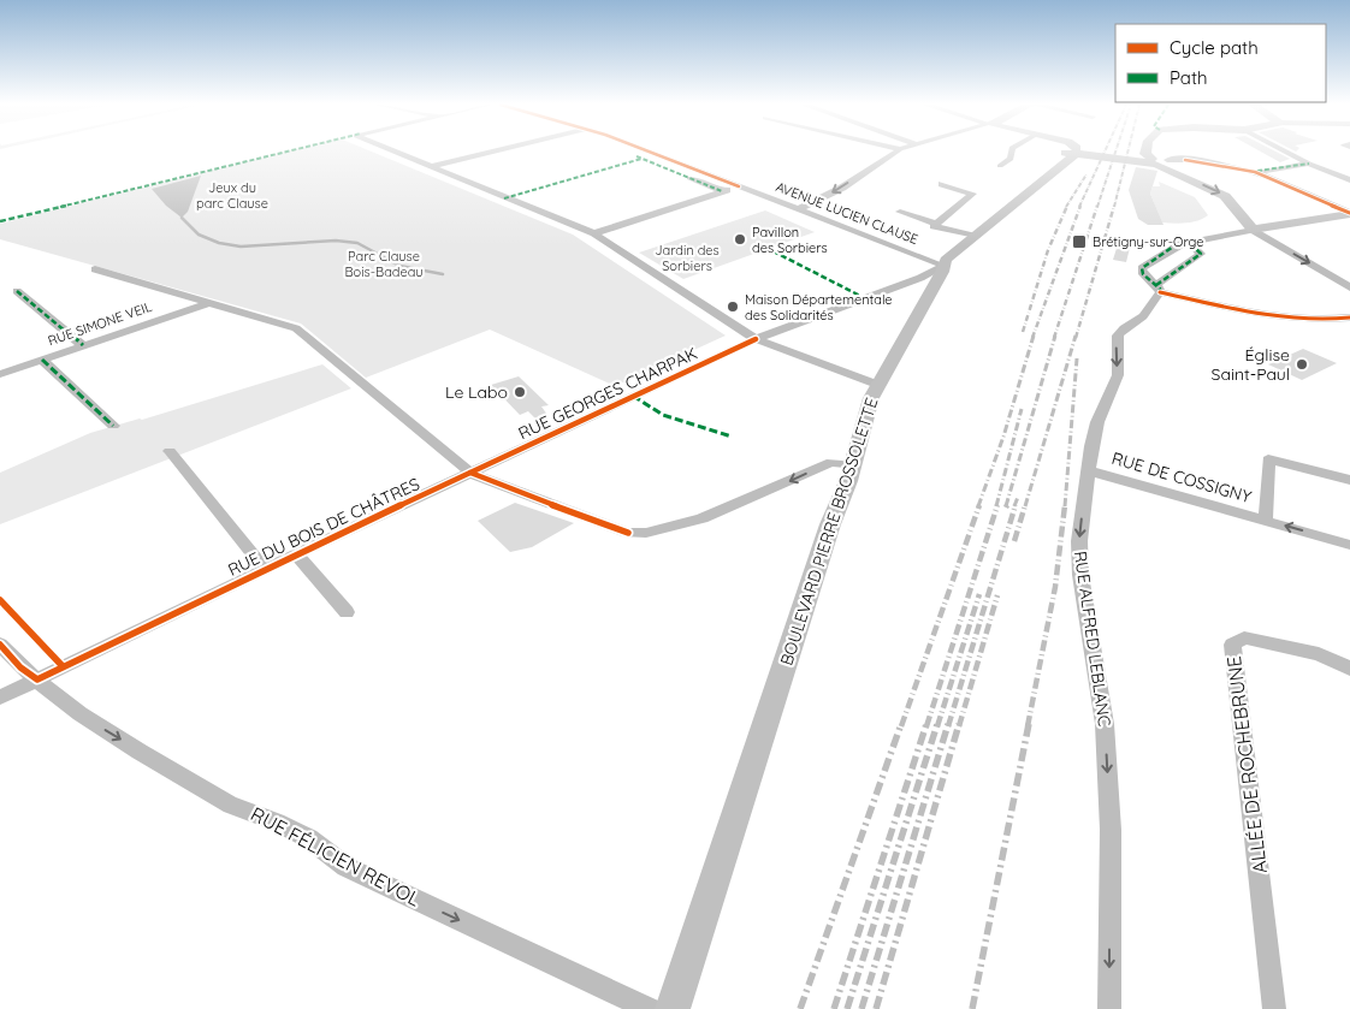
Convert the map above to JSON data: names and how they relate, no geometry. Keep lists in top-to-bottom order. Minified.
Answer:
{"streets":{"main road":["BOULEVARD PIERRE BROSSOLETTE"],"street":["AVENUE LUCIEN CLAUSE","RUE SIMONE VEIL","RUE GEORGES CHARPAK","RUE DE COSSIGNY","RUE DU BOIS DE CHÂTRES","RUE ALFRED LEBLANC","ALLÉE DE ROCHEBRUNE","RUE FÉLICIEN REVOL"]},"crossings":[["AVENUE LUCIEN CLAUSE","RUE GEORGES CHARPAK"],["AVENUE LUCIEN CLAUSE","BOULEVARD PIERRE BROSSOLETTE"],["RUE GEORGES CHARPAK","RUE DU BOIS DE CHÂTRES"],["RUE GEORGES CHARPAK","BOULEVARD PIERRE BROSSOLETTE"],["RUE DE COSSIGNY","RUE ALFRED LEBLANC"],["RUE DU BOIS DE CHÂTRES","RUE FÉLICIEN REVOL"]],"one_way":["RUE ALFRED LEBLANC","RUE FÉLICIEN REVOL"],"parks":["Jeux du parc Clause","Jardin des Sorbiers","Parc Clause Bois-Badeau"],"places":{"other":["Pavillon des Sorbiers","Maison Départementale des Solidarités","Église Saint-Paul","Le Labo"],"transit":["Brétigny-sur-Orge"]},"legend":["Cycle path","Path"]}
